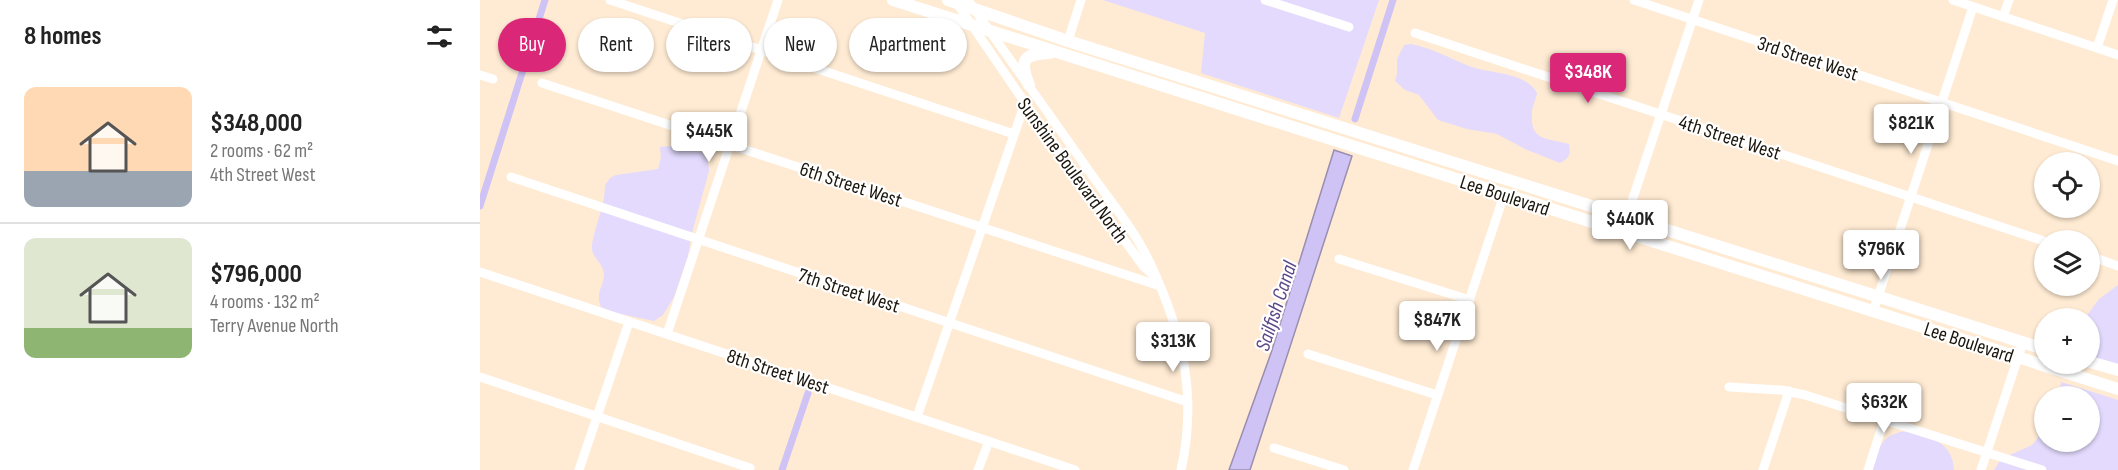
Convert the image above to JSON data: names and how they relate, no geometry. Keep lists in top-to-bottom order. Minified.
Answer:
{"streets":{"main road":["Lee Boulevard"],"street":["3rd Street West","4th Street West","Sunshine Boulevard North","6th Street West","7th Street West","8th Street West"]},"crossings":[["Sunshine Boulevard North","6th Street West"],["Sunshine Boulevard North","Lee Boulevard"],["Sunshine Boulevard North","7th Street West"]],"water":["Sailfish Canal"],"page":{"heading":"8 homes","chip":["Buy","Rent","Filters","New","Apartment"],"price":["$348K","$821K","$445K","$440K","$796K","$847K","$313K","$632K"],"list":[{"name":"$348,000","note":"2 rooms · 62 m² · 4th Street West"},{"name":"$796,000","note":"4 rooms · 132 m² · Terry Avenue North"}],"map_buttons":["+","−"]}}
